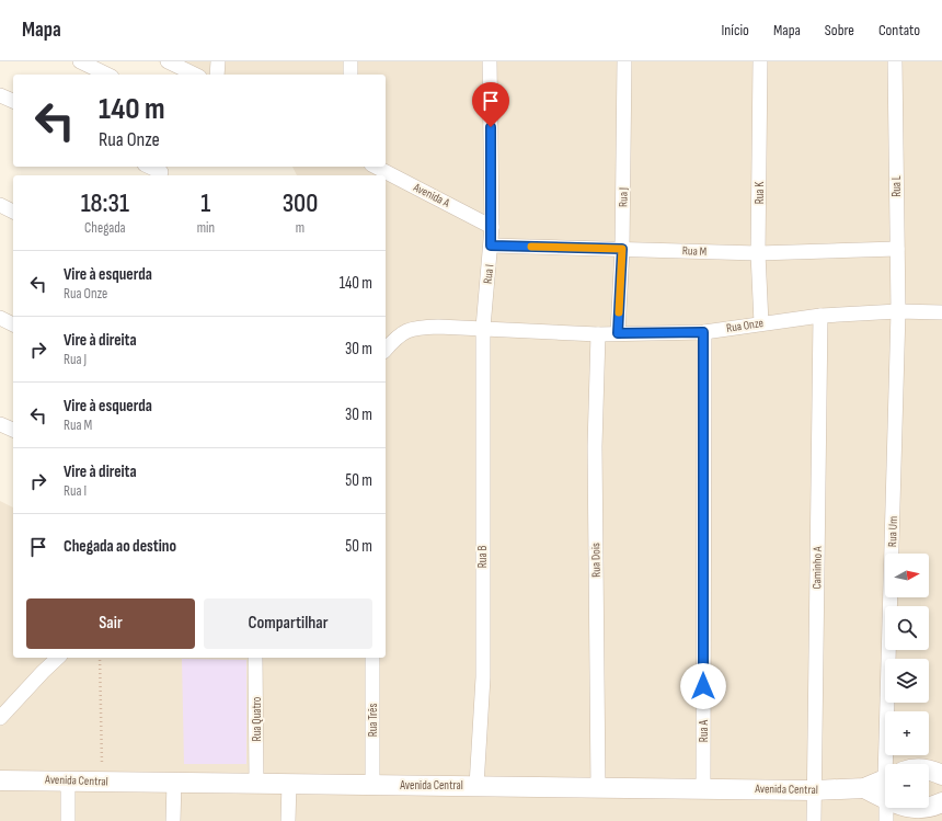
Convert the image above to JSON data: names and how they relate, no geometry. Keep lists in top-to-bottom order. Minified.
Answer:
{"streets":{"street":["Rua L","Rua K","Avenida A","Rua J","Rua M","Rua I","Rua Onze","Rua Um","Rua B","Rua Dois","Caminho A","Rua Quatro","Rua Três","Rua A","Avenida Central"]},"crossings":[["Rua L","Rua M"],["Rua L","Rua Onze"],["Rua L","Rua Um"],["Rua K","Rua M"],["Rua K","Rua Onze"],["Avenida A","Rua I"],["Rua J","Rua M"],["Rua J","Rua Onze"],["Rua M","Rua I"],["Rua I","Rua Onze"],["Rua I","Rua B"],["Rua Onze","Rua Um"],["Rua Onze","Rua B"],["Rua Onze","Rua Dois"],["Rua Onze","Caminho A"],["Rua Onze","Rua A"],["Rua B","Avenida Central"],["Rua Dois","Avenida Central"],["Caminho A","Avenida Central"],["Rua Quatro","Avenida Central"],["Rua Três","Avenida Central"],["Rua A","Avenida Central"]],"north":"right","page":{"header":"Mapa","nav":["Início","Mapa","Sobre","Contato"],"turn":["140 m","Rua Onze"],"eta":["18:31","Chegada","1","min","300","m"],"list":[{"name":"Vire à esquerda","note":"Rua Onze","value":"140 m"},{"name":"Vire à direita","note":"Rua J","value":"30 m"},{"name":"Vire à esquerda","note":"Rua M","value":"30 m"},{"name":"Vire à direita","note":"Rua I","value":"50 m"},{"name":"Chegada ao destino","value":"50 m"}],"map_buttons":["+","−"],"buttons":["Sair","Compartilhar"]}}
